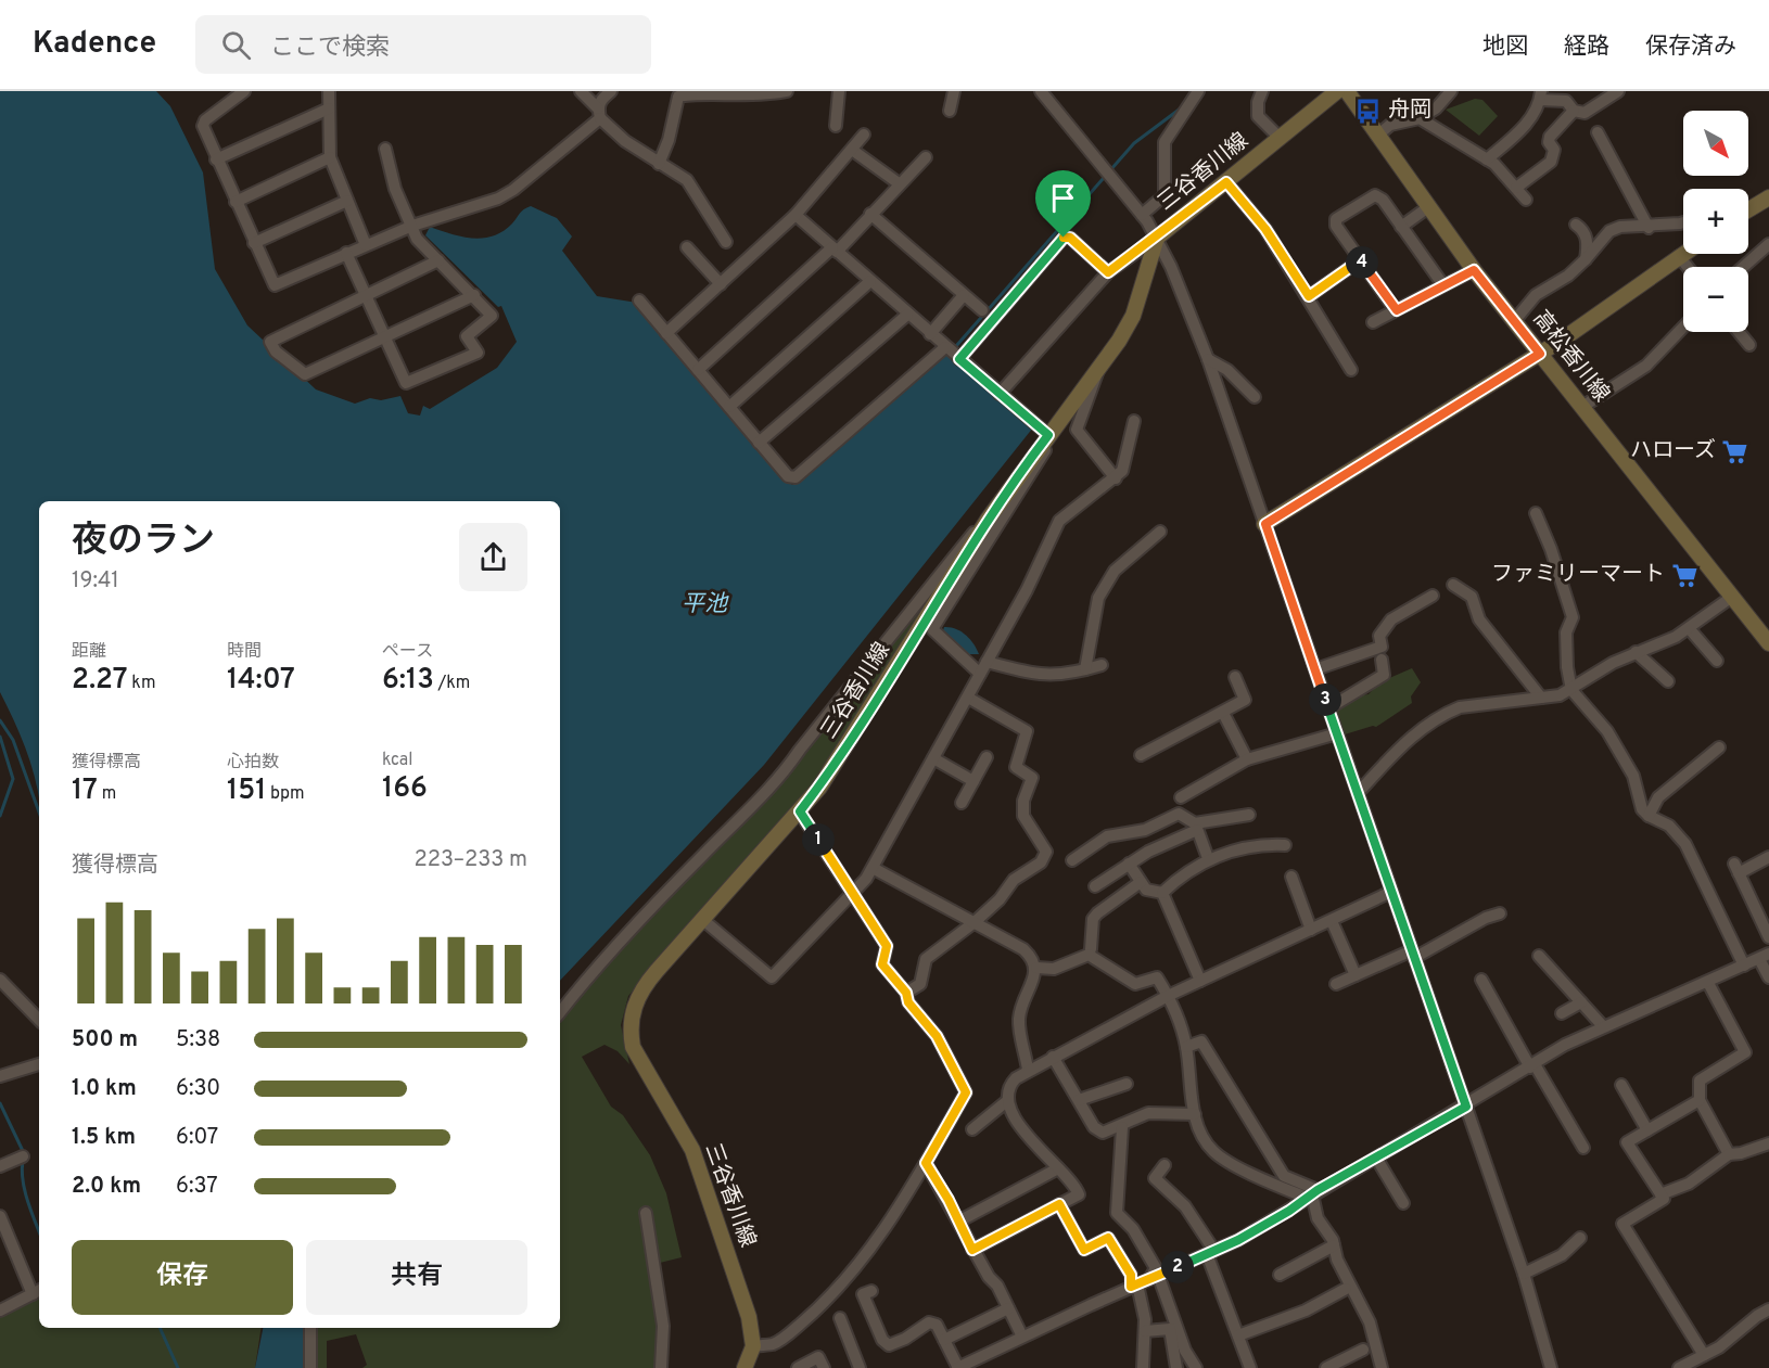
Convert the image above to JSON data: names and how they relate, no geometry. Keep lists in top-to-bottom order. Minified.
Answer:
{"streets":{"main road":["三谷香川線","高松香川線"]},"water":["平池"],"places":{"bus stop":["舟岡"],"supermarket":["ハローズ","ファミリーマート"]},"north":"bottom right","page":{"header":"Kadence","search":"ここで検索","nav":["地図","経路","保存済み"],"map_buttons":["+","−"],"pins":["4","3","1","2"],"heading":["夜のラン","19:41"],"stats":[["距離","2.27 km"],["時間","14:07"],["ペース","6:13 /km"],["獲得標高","17 m"],["心拍数","151 bpm"],["kcal","166"]],"chart":["獲得標高","223–233 m"],"list":[{"name":"500 m","note":"5:38"},{"name":"1.0 km","note":"6:30"},{"name":"1.5 km","note":"6:07"},{"name":"2.0 km","note":"6:37"}],"buttons":["保存","共有"]}}
